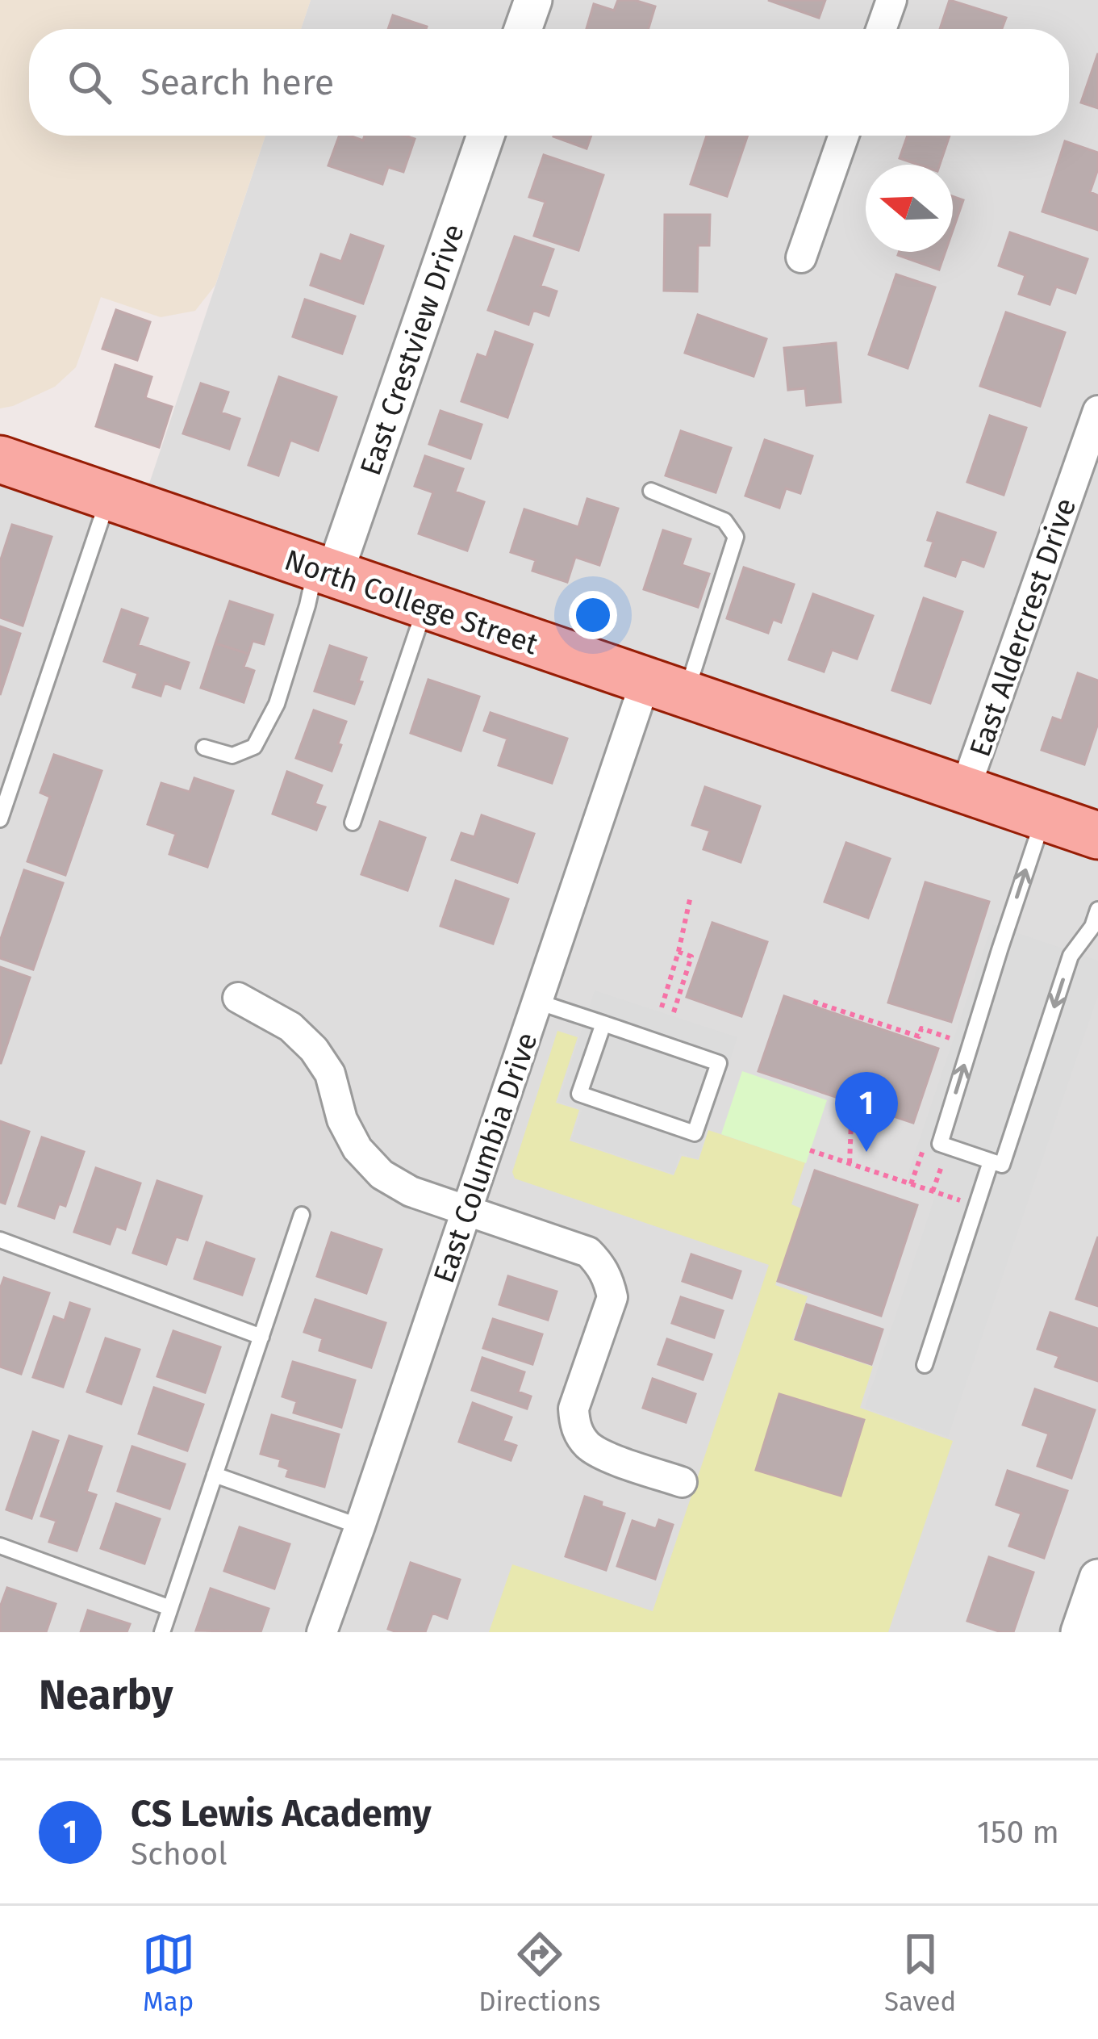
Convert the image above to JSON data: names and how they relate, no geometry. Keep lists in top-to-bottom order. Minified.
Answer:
{"streets":{"main road":["North College Street"],"street":["East Crestview Drive","East Aldercrest Drive","East Columbia Drive"]},"crossings":[["East Crestview Drive","North College Street"],["North College Street","East Aldercrest Drive"],["North College Street","East Columbia Drive"]],"north":"left","page":{"search":"Search here","pins":"1","heading":"Nearby","list":[{"mark":"1","name":"CS Lewis Academy","note":"School","value":"150 m"}],"nav":["Map","Directions","Saved"]}}
